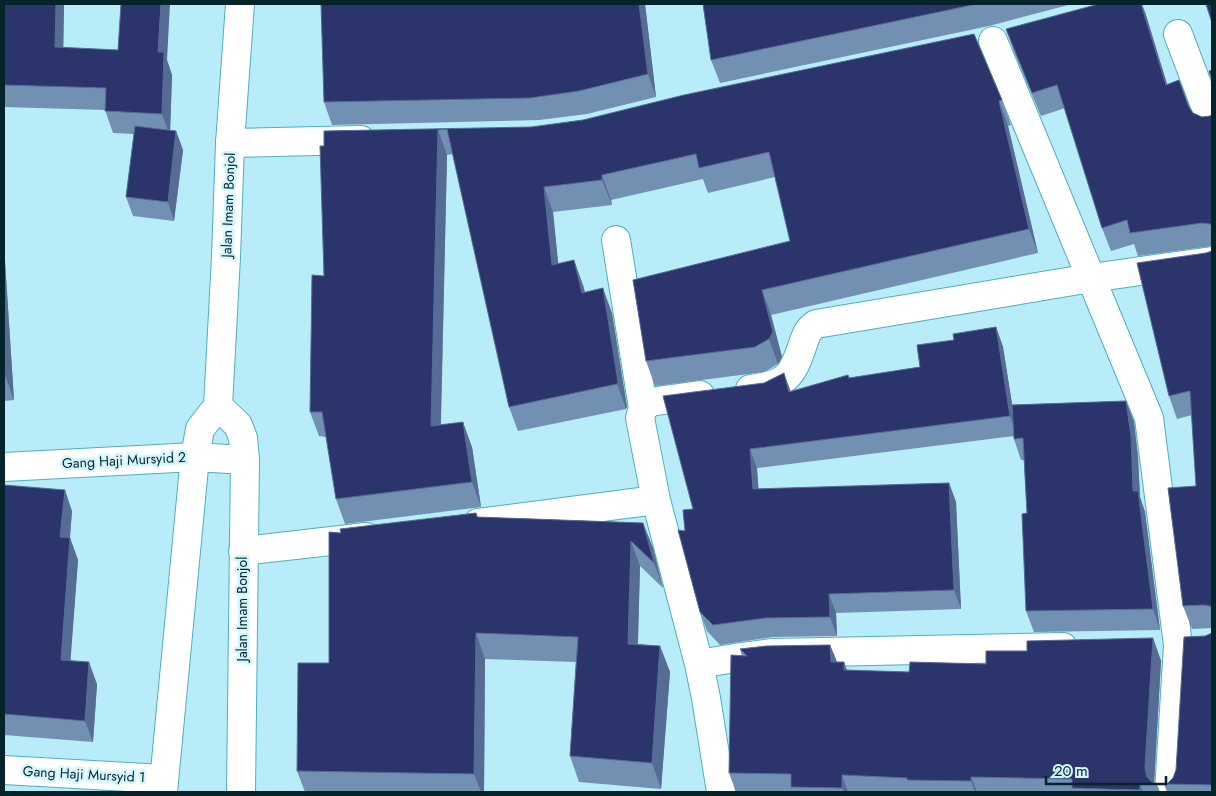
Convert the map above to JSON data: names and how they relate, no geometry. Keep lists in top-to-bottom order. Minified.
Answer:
{"streets":{"street":["Jalan Imam Bonjol","Gang Haji Mursyid 2","Gang Haji Mursyid 1"]},"crossings":[["Jalan Imam Bonjol","Gang Haji Mursyid 2"]],"scale_bar":"20 m"}
